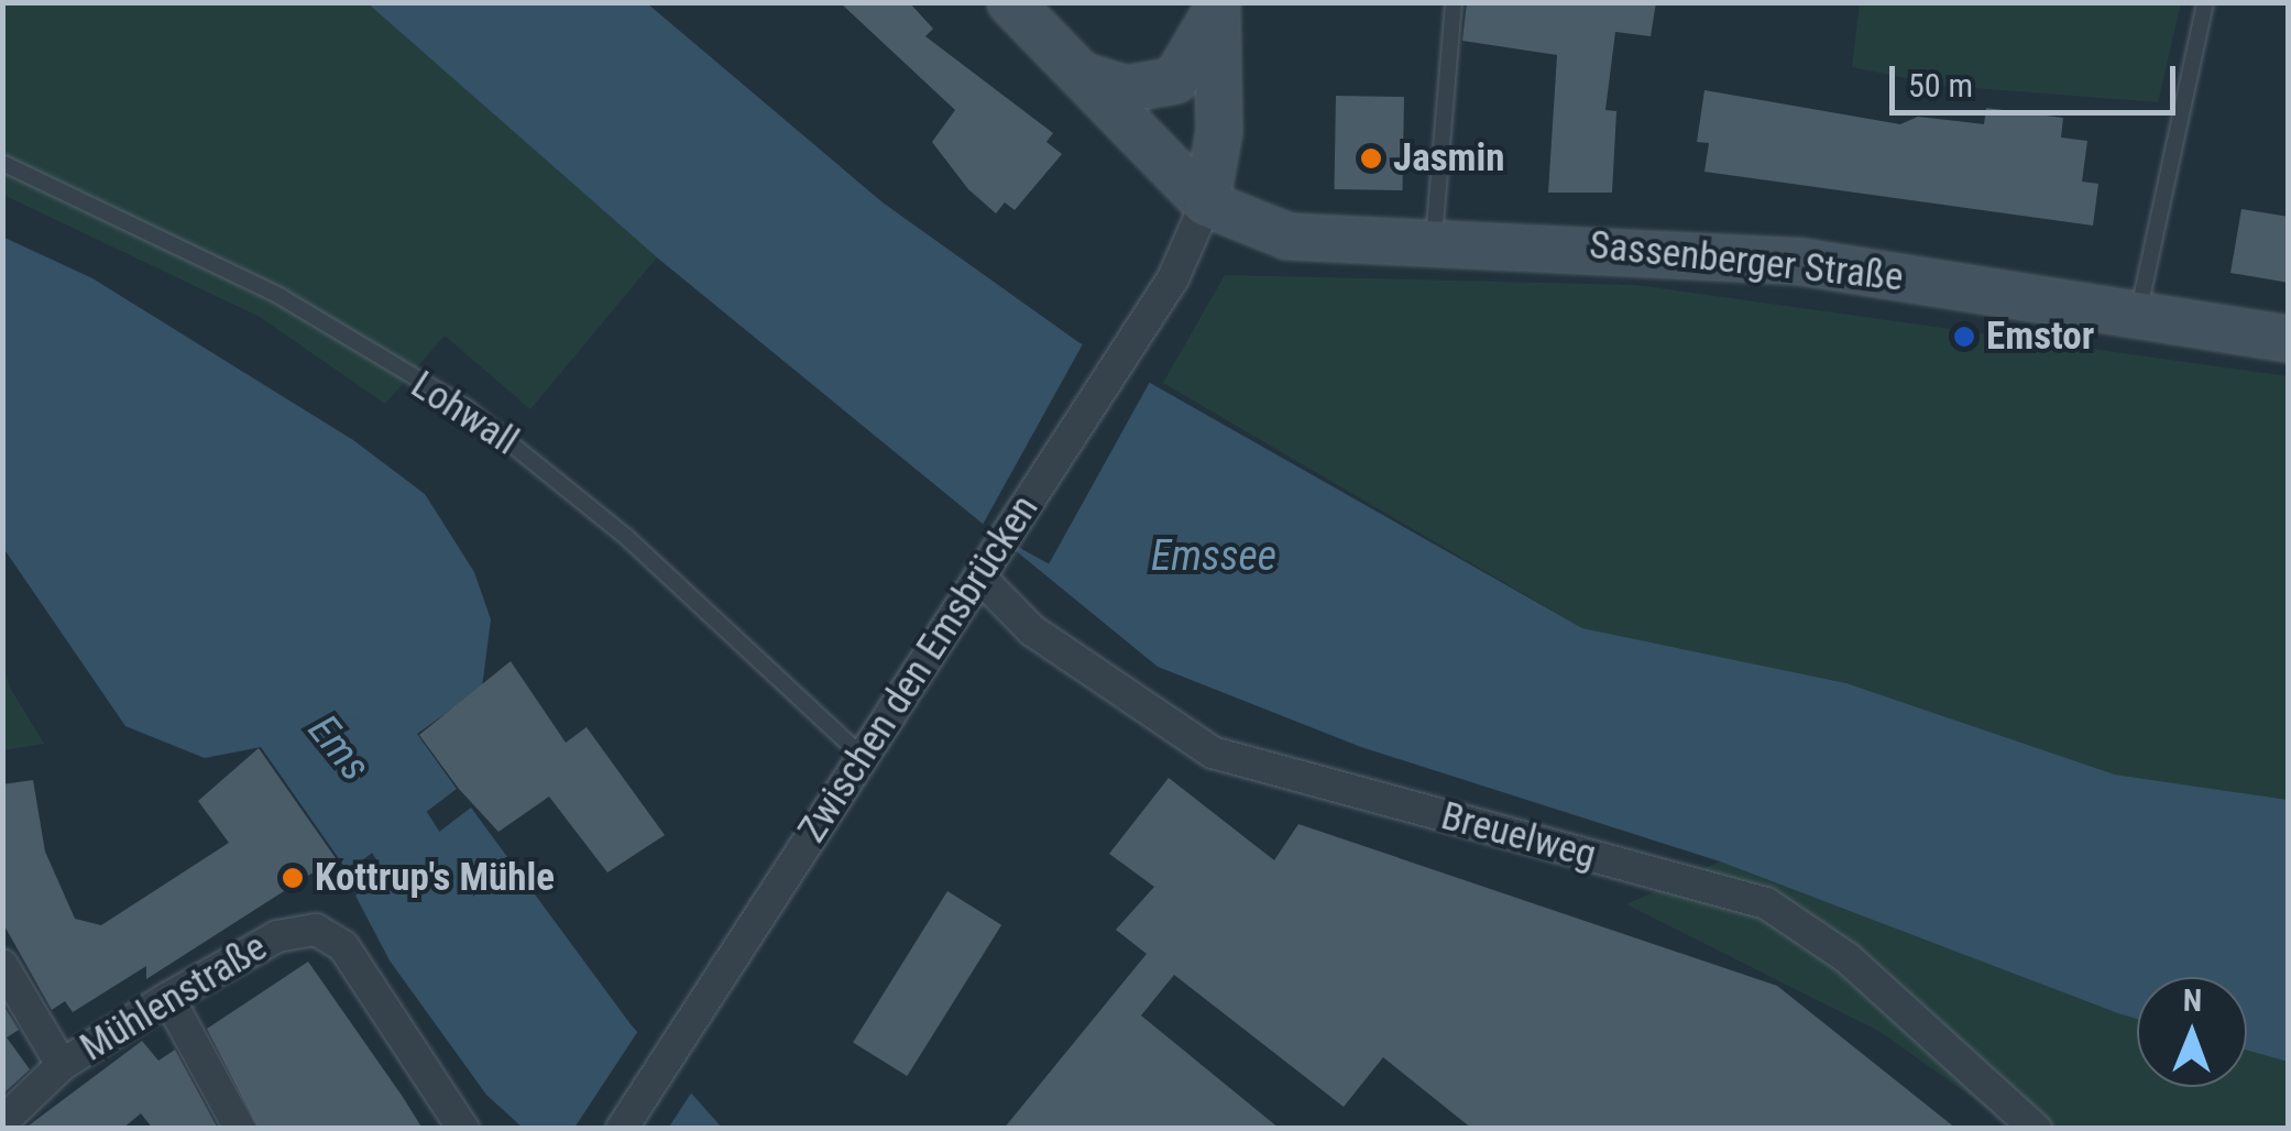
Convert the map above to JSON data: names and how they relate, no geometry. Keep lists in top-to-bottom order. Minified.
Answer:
{"streets":{"street":["Sassenberger Straße","Zwischen den Emsbrücken","Breuelweg","Mühlenstraße"],"lane":["Lohwall"]},"crossings":[["Sassenberger Straße","Zwischen den Emsbrücken"],["Lohwall","Zwischen den Emsbrücken"],["Zwischen den Emsbrücken","Breuelweg"]],"water":["Emssee","Ems"],"places":["Jasmin","Emstor","Kottrup's Mühle"],"scale_bar":"50 m","north":"top"}
